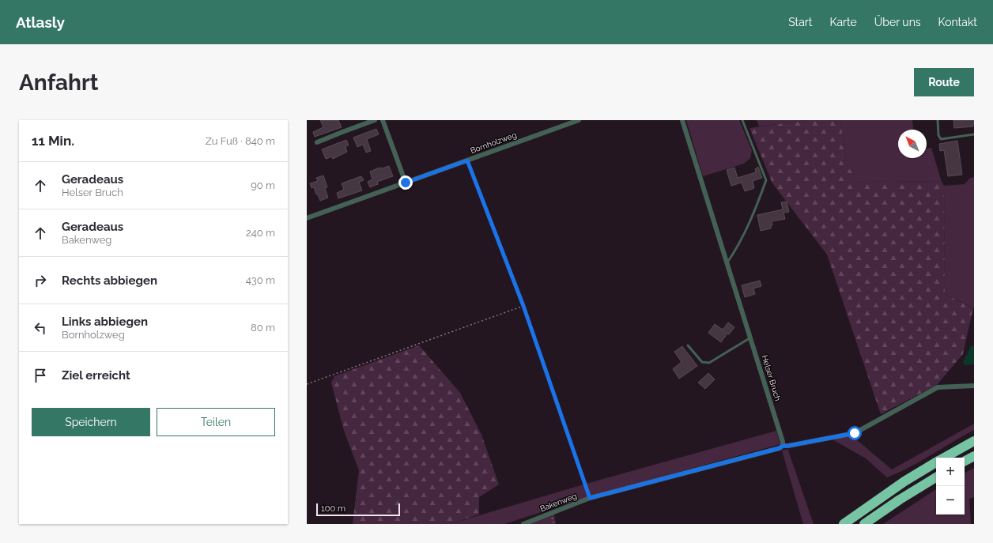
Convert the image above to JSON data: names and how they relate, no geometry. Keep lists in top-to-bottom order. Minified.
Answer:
{"streets":{"street":["Bornholzweg","Helser Bruch","Bakenweg"]},"crossings":[["Helser Bruch","Bakenweg"]],"scale_bar":"100 m","north":"top left","page":{"header":"Atlasly","nav":["Start","Karte","Über uns","Kontakt"],"buttons":["Route",["Speichern","Teilen"]],"title":"Anfahrt","heading":["11 Min.","Zu Fuß · 840 m"],"list":[["Geradeaus","Helser Bruch","90 m"],["Geradeaus","Bakenweg","240 m"],["Rechts abbiegen","430 m"],["Links abbiegen","Bornholzweg","80 m"],"Ziel erreicht"],"map_buttons":["+","−"],"scale":"100 m"}}
